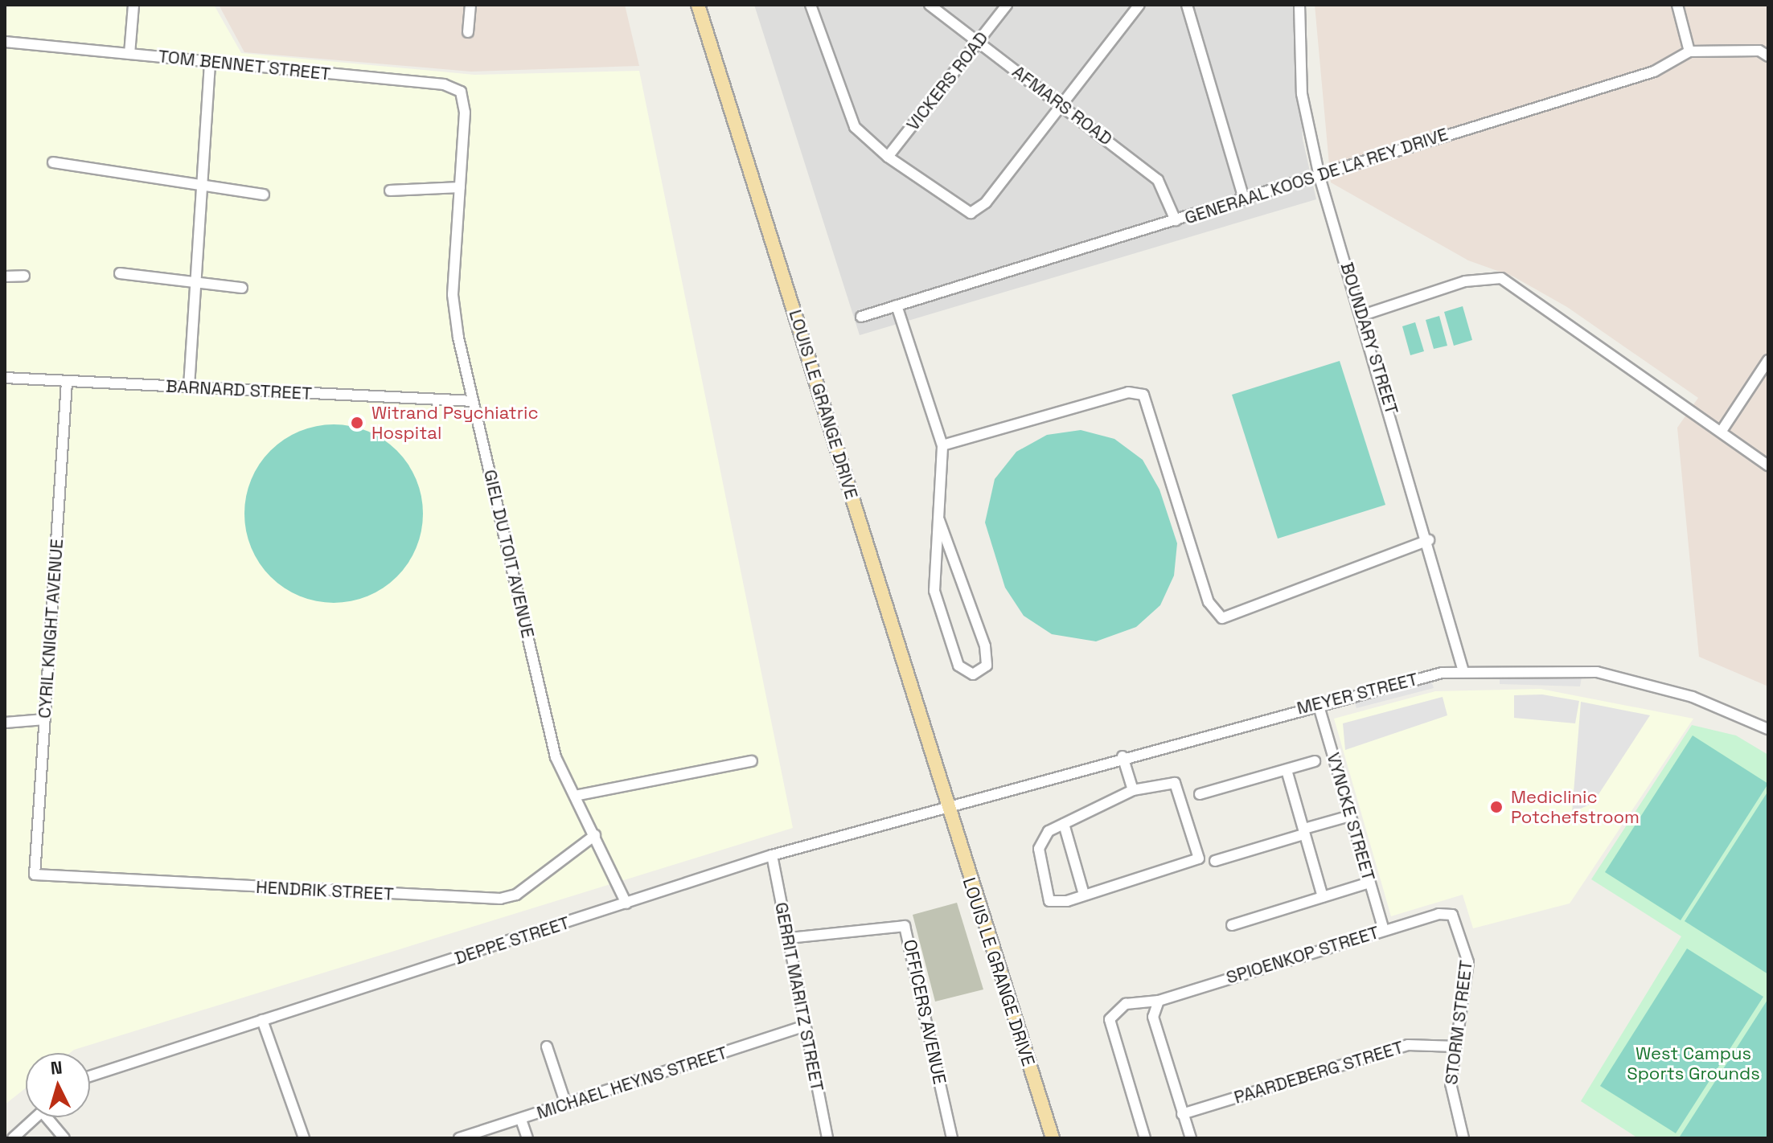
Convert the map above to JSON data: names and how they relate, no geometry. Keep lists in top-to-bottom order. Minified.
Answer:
{"streets":{"main road":["LOUIS LE GRANGE DRIVE"],"street":["TOM BENNET STREET","VICKERS ROAD","AFMARS ROAD","GENERAAL KOOS DE LA REY DRIVE","BOUNDARY STREET","BARNARD STREET","GIEL DU TOIT AVENUE","CYRIL KNIGHT AVENUE","MEYER STREET","VYNCKE STREET","HENDRIK STREET","DEPPE STREET","SPIOENKOP STREET","GERRIT MARITZ STREET","OFFICERS AVENUE","STORM STREET","PAARDEBERG STREET","MICHAEL HEYNS STREET"]},"crossings":[["TOM BENNET STREET","GIEL DU TOIT AVENUE"],["VICKERS ROAD","AFMARS ROAD"],["AFMARS ROAD","GENERAAL KOOS DE LA REY DRIVE"],["GENERAAL KOOS DE LA REY DRIVE","BOUNDARY STREET"],["BOUNDARY STREET","MEYER STREET"],["BARNARD STREET","GIEL DU TOIT AVENUE"],["BARNARD STREET","CYRIL KNIGHT AVENUE"],["LOUIS LE GRANGE DRIVE","MEYER STREET"],["LOUIS LE GRANGE DRIVE","DEPPE STREET"],["GIEL DU TOIT AVENUE","HENDRIK STREET"],["GIEL DU TOIT AVENUE","DEPPE STREET"],["CYRIL KNIGHT AVENUE","HENDRIK STREET"],["MEYER STREET","VYNCKE STREET"],["MEYER STREET","DEPPE STREET"],["VYNCKE STREET","SPIOENKOP STREET"],["DEPPE STREET","GERRIT MARITZ STREET"],["SPIOENKOP STREET","STORM STREET"],["GERRIT MARITZ STREET","OFFICERS AVENUE"],["GERRIT MARITZ STREET","MICHAEL HEYNS STREET"],["STORM STREET","PAARDEBERG STREET"]],"parks":["West Campus Sports Grounds"],"places":["Witrand Psychiatric Hospital","Mediclinic Potchefstroom"],"north":"top"}
